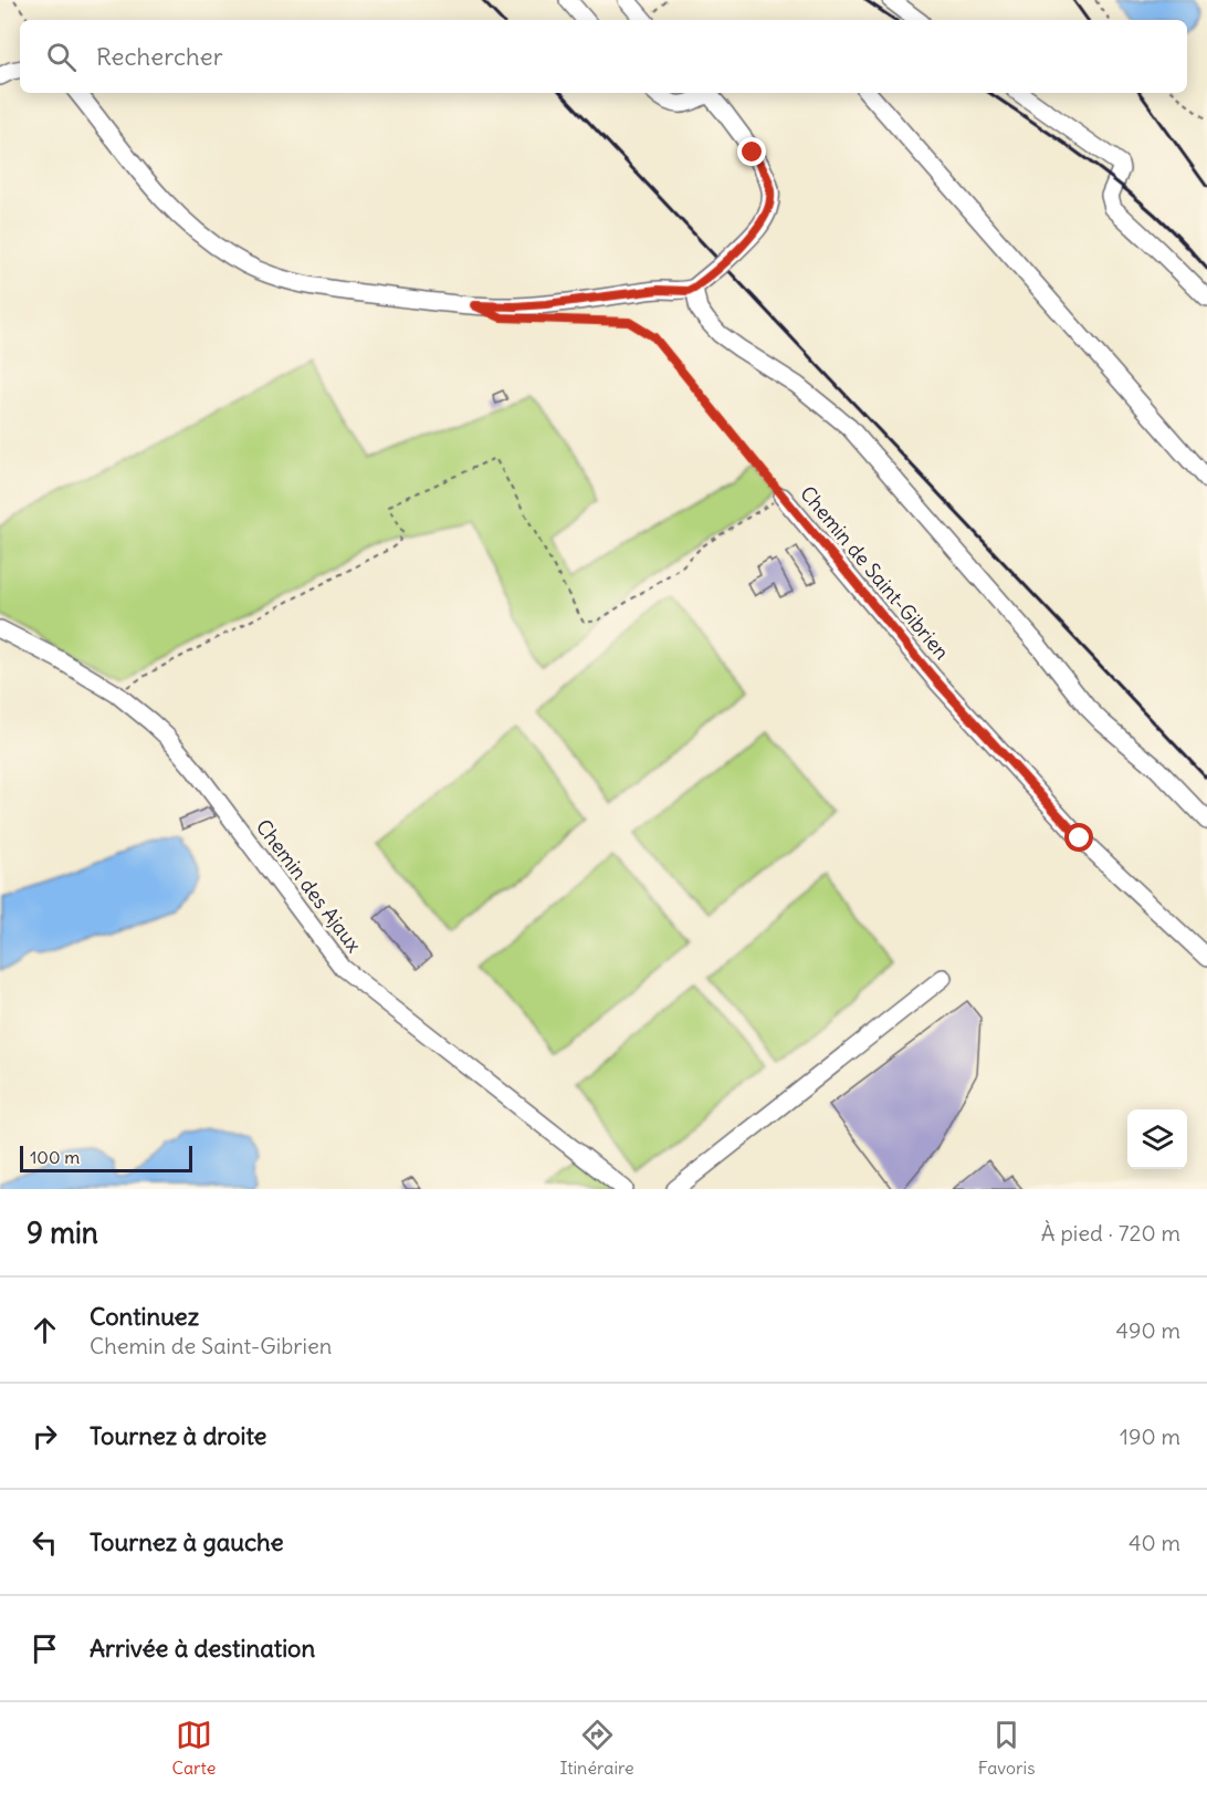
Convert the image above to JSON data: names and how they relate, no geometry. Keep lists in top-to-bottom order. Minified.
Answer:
{"streets":{"street":["Chemin de Saint-Gibrien","Chemin des Ajaux"]},"scale_bar":"100 m","page":{"search":"Rechercher","scale":"100 m","heading":["9 min","À pied · 720 m"],"list":[["Continuez","Chemin de Saint-Gibrien","490 m"],["Tournez à droite","190 m"],["Tournez à gauche","40 m"],"Arrivée à destination"],"nav":["Carte","Itinéraire","Favoris"]}}
